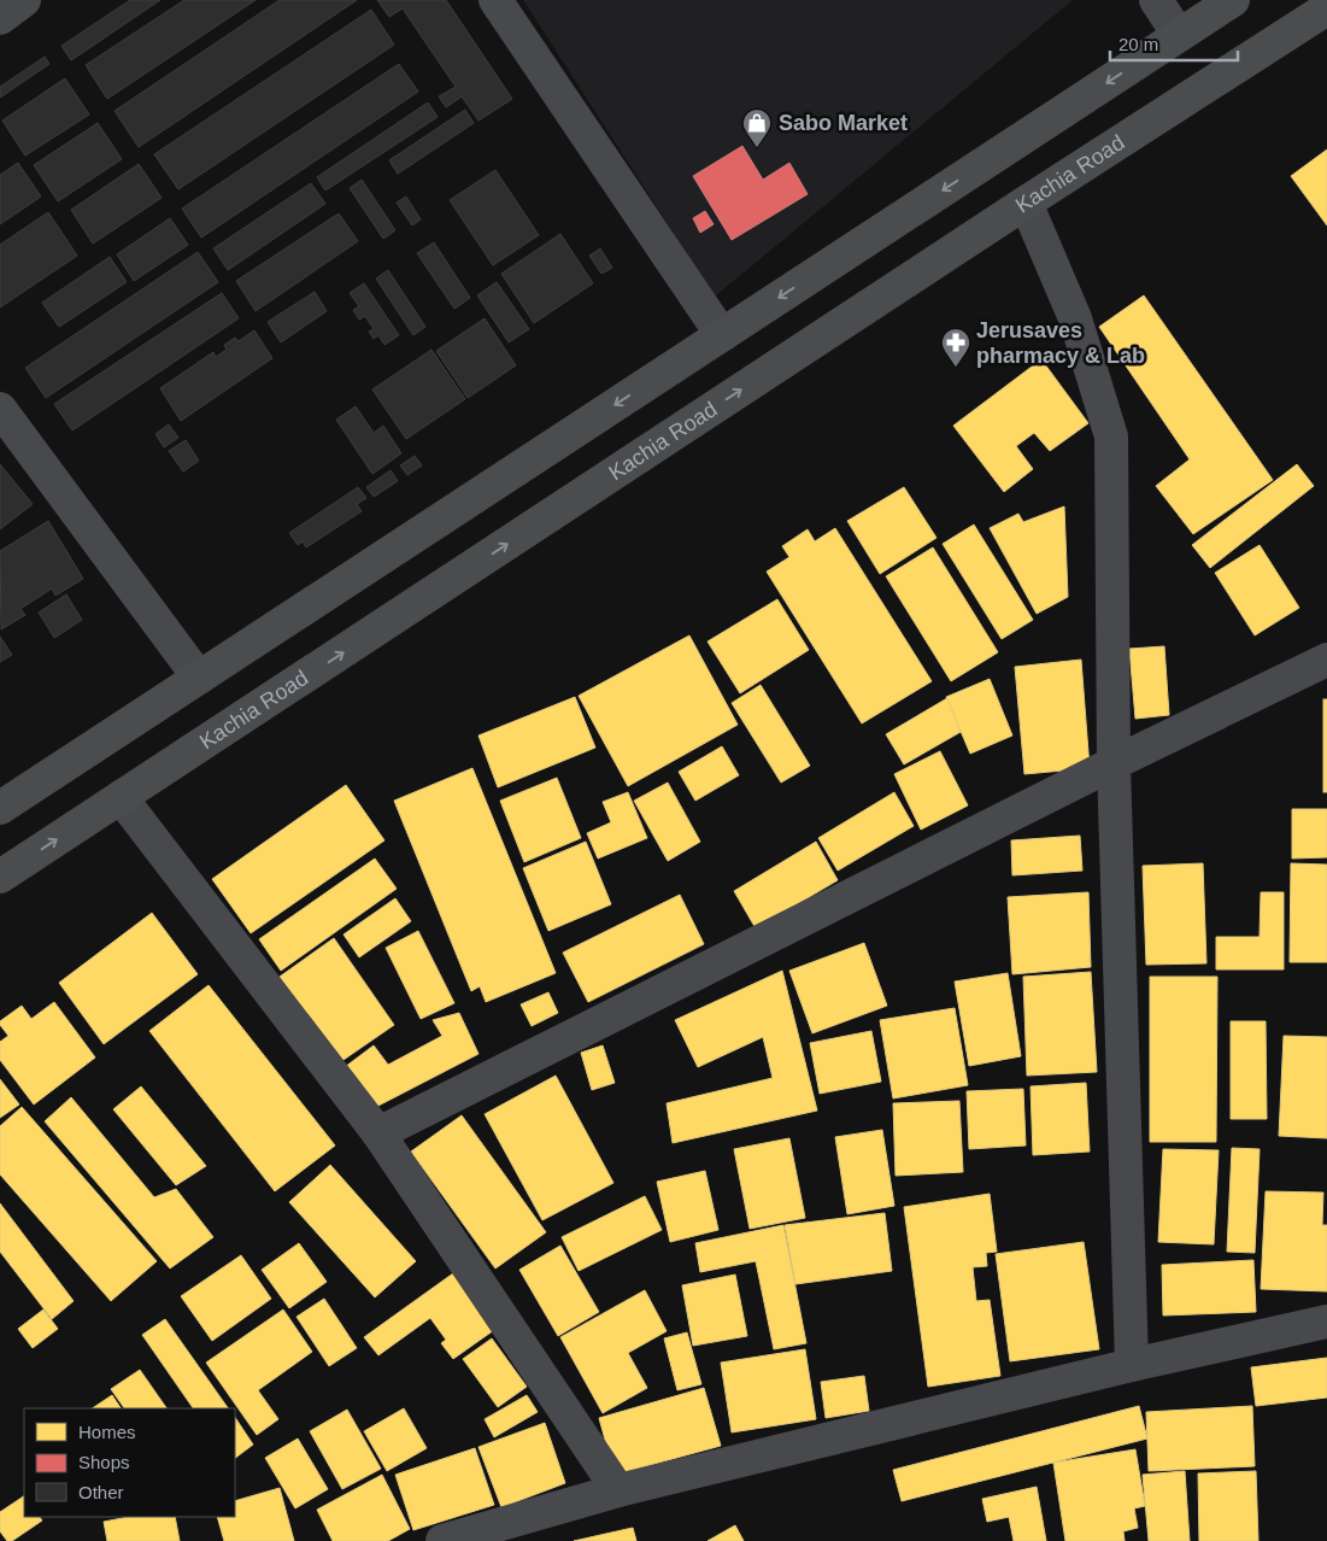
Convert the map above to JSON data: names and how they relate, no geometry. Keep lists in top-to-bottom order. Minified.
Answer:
{"streets":{"highway":["Kachia Road"]},"places":{"shop":["Sabo Market"],"pharmacy":["Jerusaves pharmacy & Lab"]},"legend":["Homes","Shops","Other"],"scale_bar":"20 m"}
